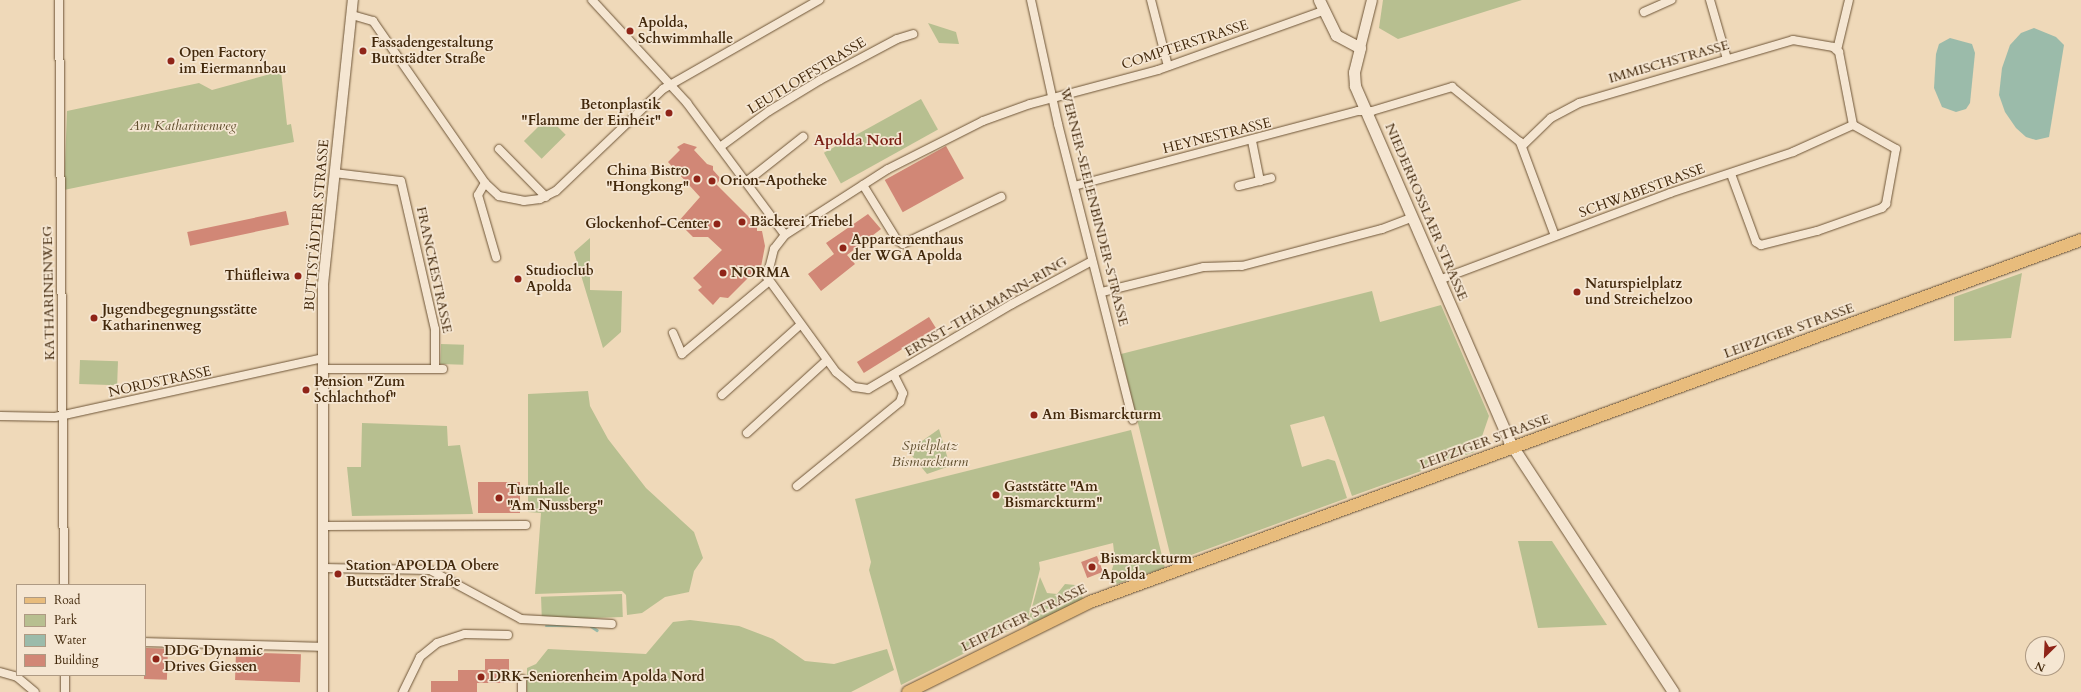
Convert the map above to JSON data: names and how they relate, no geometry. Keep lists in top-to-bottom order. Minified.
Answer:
{"streets":{"main road":["NIEDERROSSLAER STRASSE","LEIPZIGER STRASSE"],"street":["COMPTERSTRASSE","IMMISCHSTRASSE","LEUTLOFFSTRASSE","HEYNESTRASSE","SCHWABESTRASSE","WERNER-SEELENBINDER-STRASSE","BUTTSTÄDTER STRASSE","FRANCKESTRASSE","KATHARINENWEG","ERNST-THÄLMANN-RING","NORDSTRASSE"]},"crossings":[["COMPTERSTRASSE","WERNER-SEELENBINDER-STRASSE"],["IMMISCHSTRASSE","HEYNESTRASSE"],["HEYNESTRASSE","WERNER-SEELENBINDER-STRASSE"],["HEYNESTRASSE","NIEDERROSSLAER STRASSE"],["SCHWABESTRASSE","NIEDERROSSLAER STRASSE"],["WERNER-SEELENBINDER-STRASSE","ERNST-THÄLMANN-RING"],["NIEDERROSSLAER STRASSE","LEIPZIGER STRASSE"],["BUTTSTÄDTER STRASSE","FRANCKESTRASSE"],["BUTTSTÄDTER STRASSE","NORDSTRASSE"],["KATHARINENWEG","NORDSTRASSE"]],"districts":["Apolda Nord"],"parks":["Am Katharinenweg","Spielplatz Bismarckturm"],"places":["Apolda, Schwimmhalle","Fassadengestaltung Buttstädter Straße","Open Factory im Eiermannbau","Betonplastik \"Flamme der Einheit\"","China Bistro \"Hongkong\"","Orion-Apotheke","Bäckerei Triebel","Glockenhof-Center","Appartementhaus der WGA Apolda","NORMA","Thüfleiwa","Studioclub Apolda","Naturspielplatz und Streichelzoo","Jugendbegegnungsstätte Katharinenweg","Pension \"Zum Schlachthof\"","Am Bismarckturm","Gaststätte \"Am Bismarckturm\"","Turnhalle \"Am Nussberg\"","Bismarckturm Apolda","Station APOLDA Obere Buttstädter Straße","DDG Dynamic Drives Giessen","DRK-Seniorenheim Apolda Nord"],"legend":["Road","Park","Water","Building"],"north":"bottom left"}
